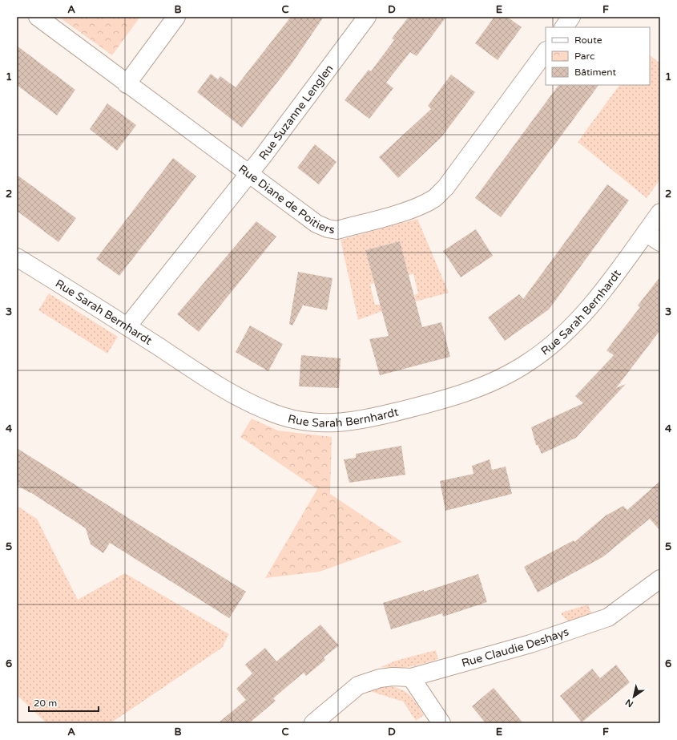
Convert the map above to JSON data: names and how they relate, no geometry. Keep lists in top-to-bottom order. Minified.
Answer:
{"streets":{"street":["Rue Suzanne Lenglen","Rue Diane de Poitiers","Rue Sarah Bernhardt","Rue Claudie Deshays"]},"crossings":[["Rue Suzanne Lenglen","Rue Diane de Poitiers"],["Rue Suzanne Lenglen","Rue Sarah Bernhardt"]],"legend":["Route","Parc","Bâtiment"],"scale_bar":"20 m","north":"bottom left","grid":{"columns":["A","B","C","D","E","F"],"rows":["1","2","3","4","5","6"]}}
